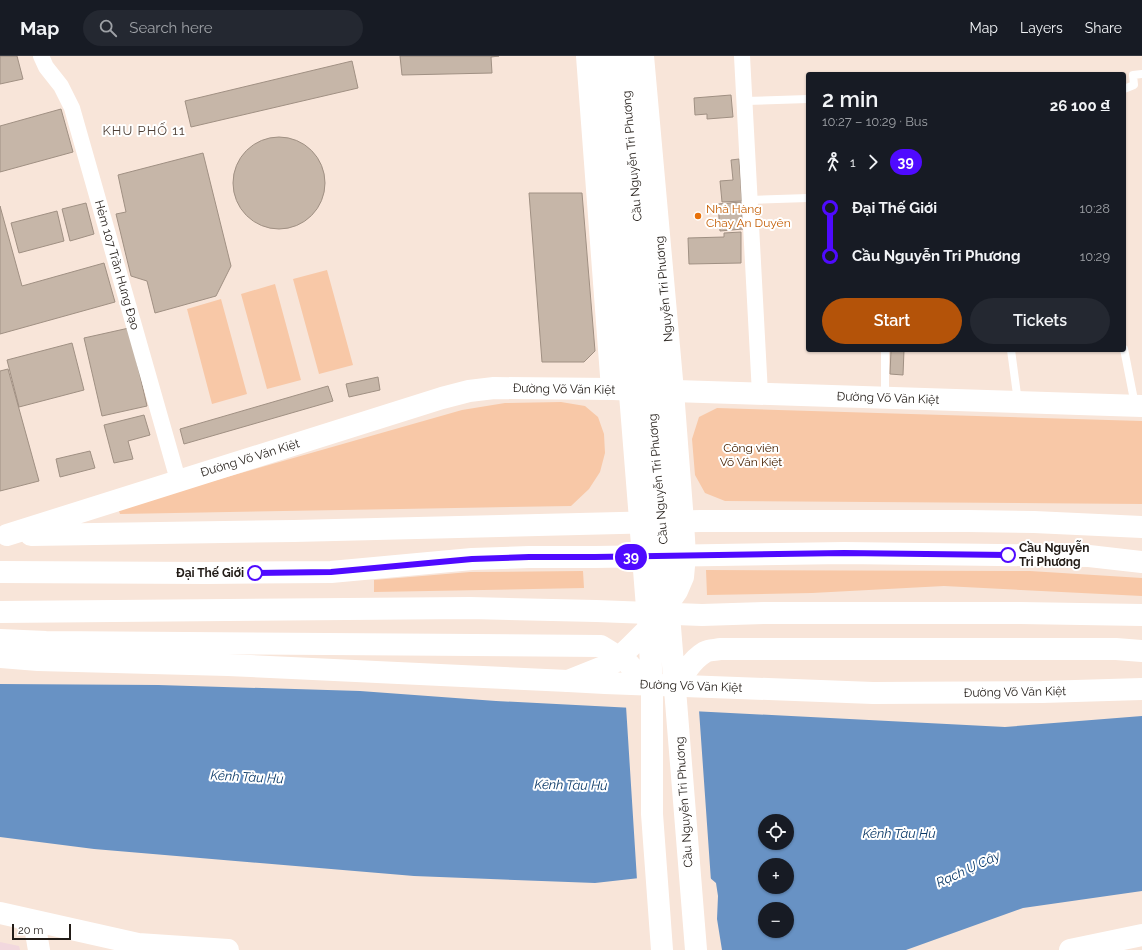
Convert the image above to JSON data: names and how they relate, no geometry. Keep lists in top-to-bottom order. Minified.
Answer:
{"streets":{"main road":["Cầu Nguyễn Tri Phương","Nguyễn Tri Phương","Đường Võ Văn Kiệt"],"street":["Hẻm 107 Trần Hưng Đạo"]},"crossings":[["Hẻm 107 Trần Hưng Đạo","Đường Võ Văn Kiệt"],["Nguyễn Tri Phương","Đường Võ Văn Kiệt"]],"districts":["KHU PHỐ 11"],"water":["Kênh Tàu Hủ","Rạch Ụ Cây"],"parks":["Công viên Võ Văn Kiệt"],"places":["Nhà Hàng Chay An Duyên","Cầu Nguyễn Tri Phương","Đại Thế Giới"],"lines":["bus line 39"],"scale_bar":"20 m","page":{"header":"Map","search":"Search here","nav":["Map","Layers","Share"],"on_map":"39","heading":["2 min","10:27 – 10:29 · Bus","26 100 ₫"],"legs":["1","39"],"list":[{"name":"Đại Thế Giới","value":"10:28"},{"name":"Cầu Nguyễn Tri Phương","value":"10:29"}],"buttons":["Start","Tickets"],"map_buttons":["+","−"],"scale":"20 m"}}
